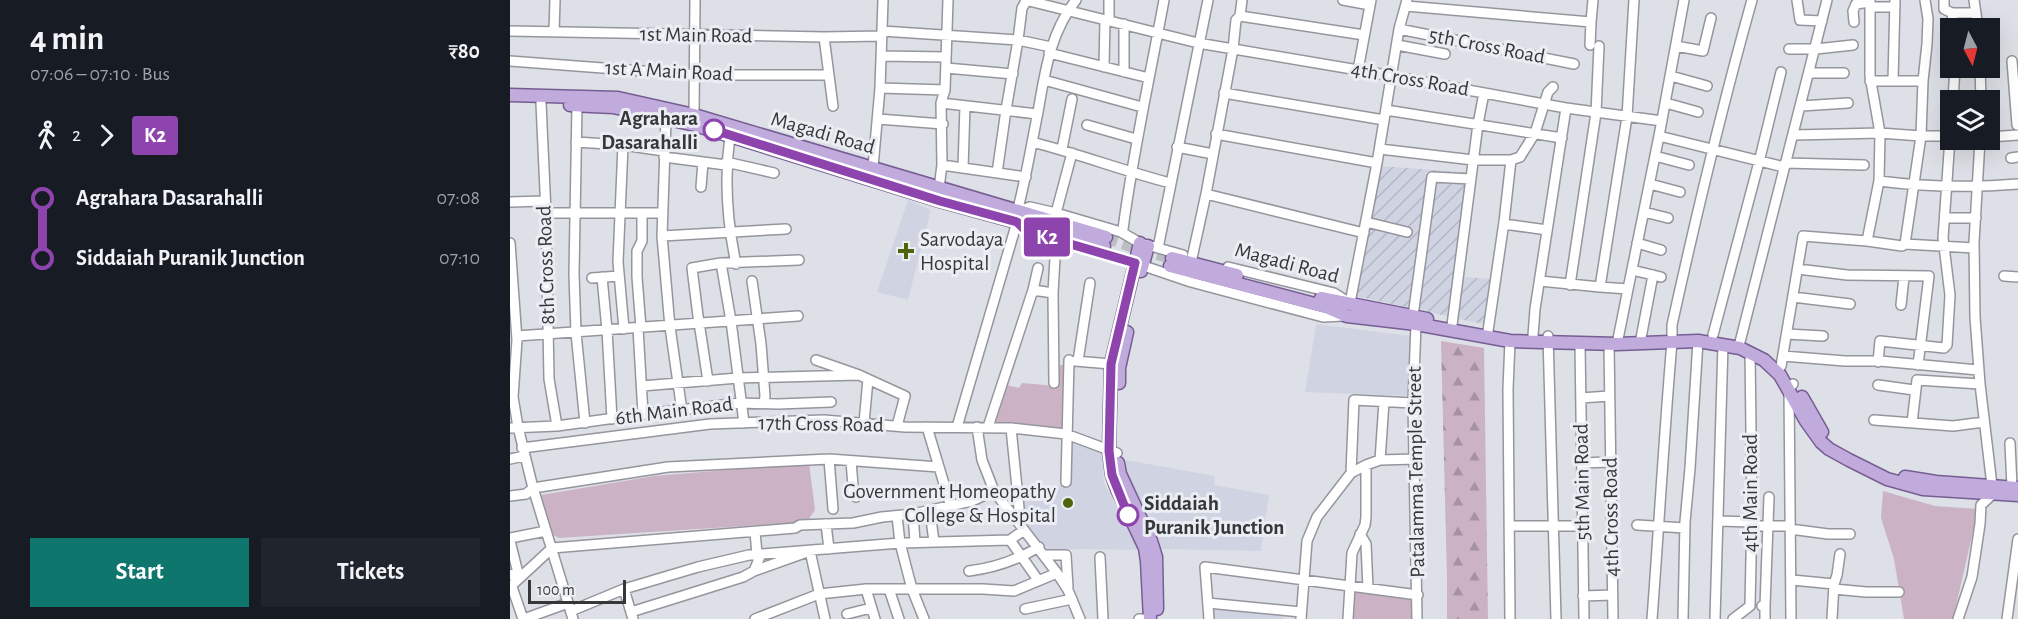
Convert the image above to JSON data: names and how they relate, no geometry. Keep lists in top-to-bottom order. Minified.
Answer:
{"streets":{"main road":["Magadi Road"],"street":["1st Main Road","5th Cross Road","1st A Main Road","4th Cross Road","8th Cross Road","6th Main Road","17th Cross Road","Patalamma Temple Street","5th Main Road","4th Main Road"]},"crossings":[["4th Cross Road","Magadi Road"],["Magadi Road","8th Cross Road"],["Magadi Road","Patalamma Temple Street"],["Magadi Road","5th Main Road"],["Magadi Road","4th Main Road"],["8th Cross Road","6th Main Road"]],"places":{"other":["Agrahara Dasarahalli","Government Homeopathy College & Hospital","Siddaiah Puranik Junction"],"health":["Sarvodaya Hospital"]},"lines":["bus line K2"],"scale_bar":"100 m","north":"bottom","page":{"heading":["4 min","07:06 – 07:10 · Bus","₹80"],"on_map":"K2","legs":["2","K2"],"list":[{"name":"Agrahara Dasarahalli","value":"07:08"},{"name":"Siddaiah Puranik Junction","value":"07:10"}],"buttons":["Start","Tickets"],"scale":"100 m"}}
